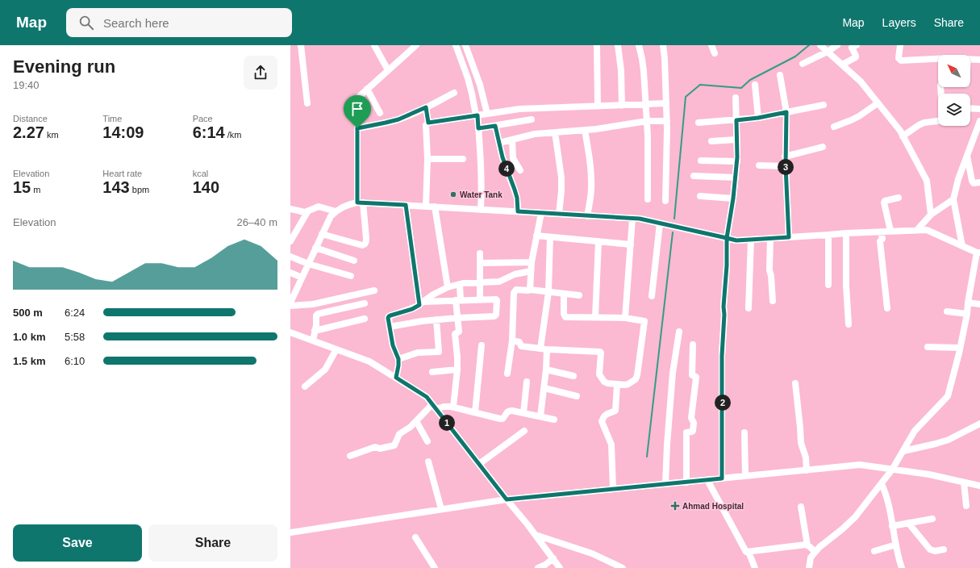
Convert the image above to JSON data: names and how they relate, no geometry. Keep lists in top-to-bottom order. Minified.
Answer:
{"places":{"other":["Water Tank"],"health":["Ahmad Hospital"]},"north":"top left","page":{"header":"Map","search":"Search here","nav":["Map","Layers","Share"],"heading":["Evening run","19:40"],"stats":[["Distance","2.27 km"],["Time","14:09"],["Pace","6:14 /km"],["Elevation","15 m"],["Heart rate","143 bpm"],["kcal","140"]],"pins":["3","4","2","1"],"chart":["Elevation","26–40 m"],"list":[{"name":"500 m","note":"6:24"},{"name":"1.0 km","note":"5:58"},{"name":"1.5 km","note":"6:10"}],"buttons":["Save","Share"]}}
